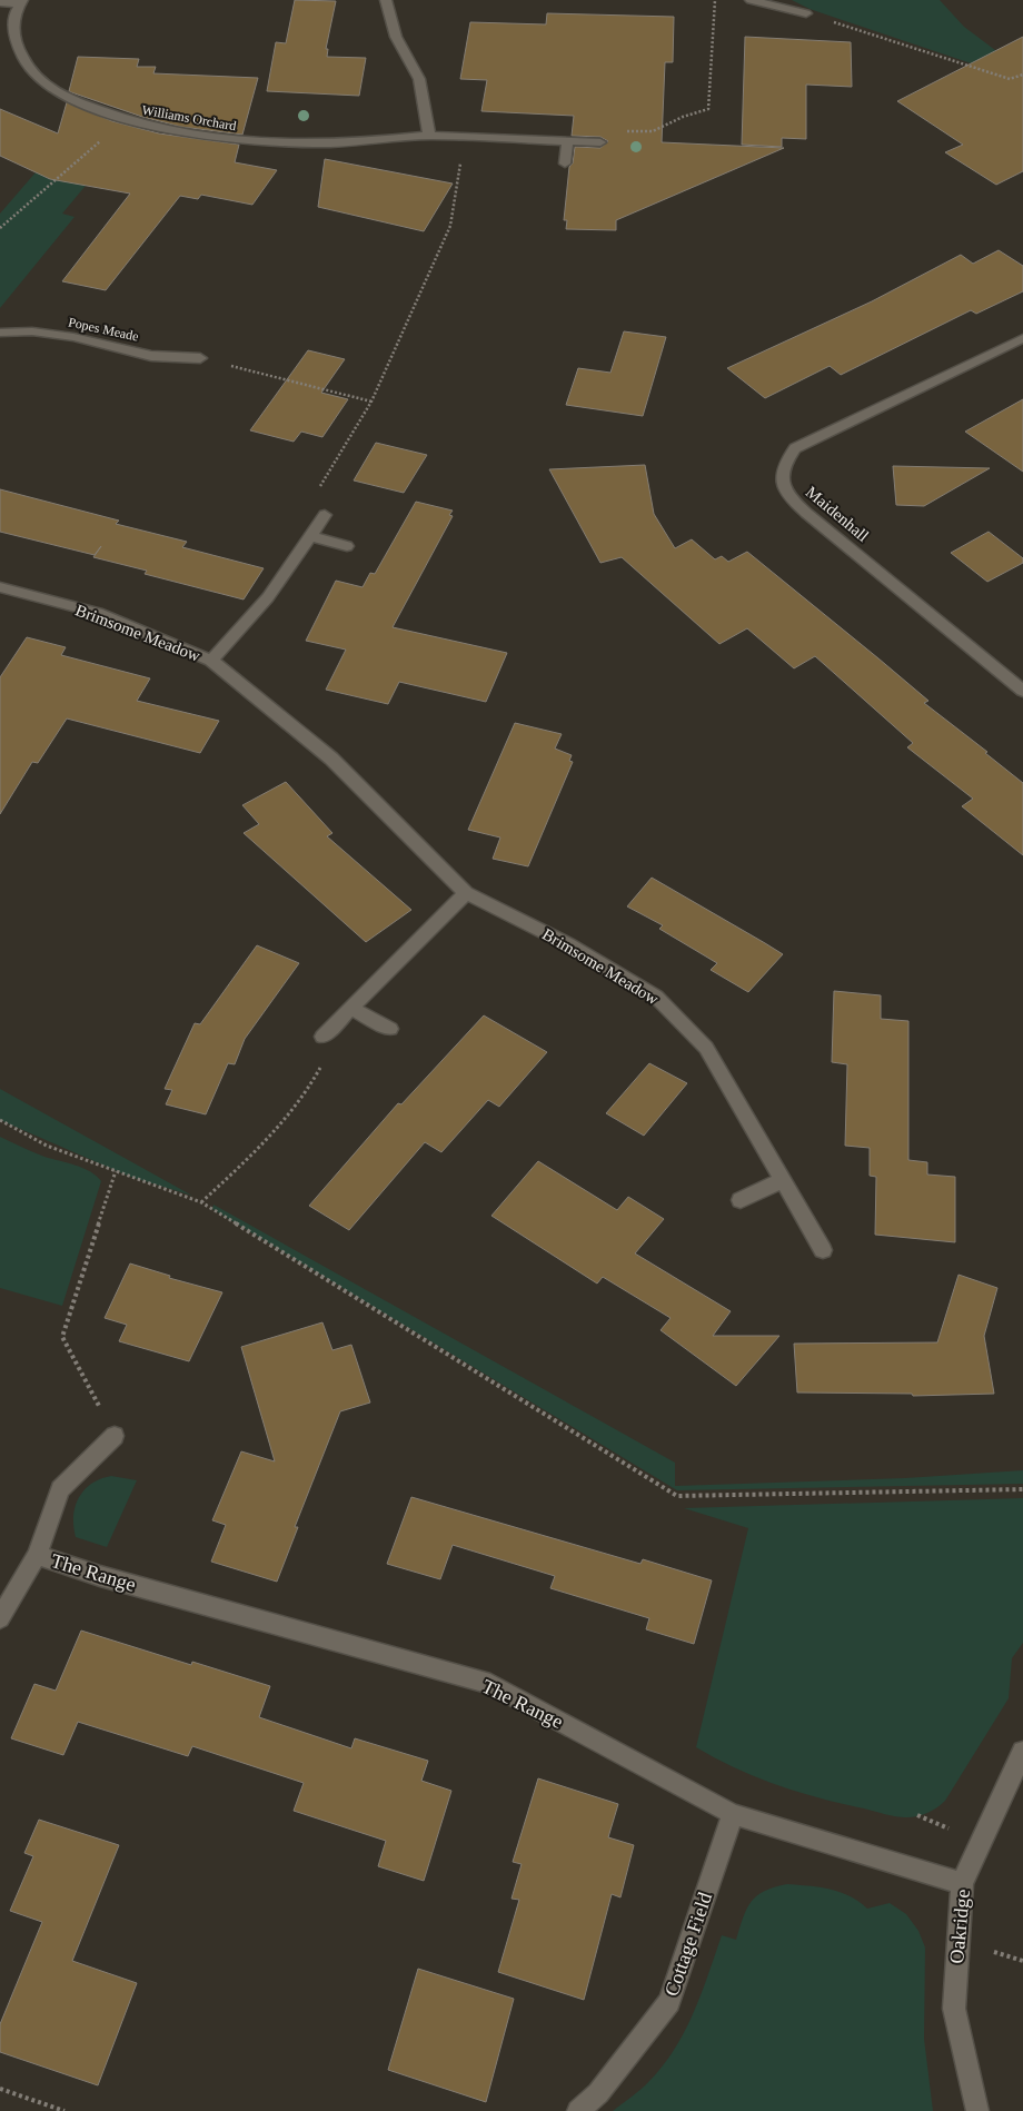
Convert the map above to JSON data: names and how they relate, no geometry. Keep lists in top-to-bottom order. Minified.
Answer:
{"streets":{"street":["Williams Orchard","Popes Meade","Maidenhall","Brimsome Meadow","The Range","Oakridge","Cottage Field"]},"crossings":[["The Range","Oakridge"],["The Range","Cottage Field"]]}
